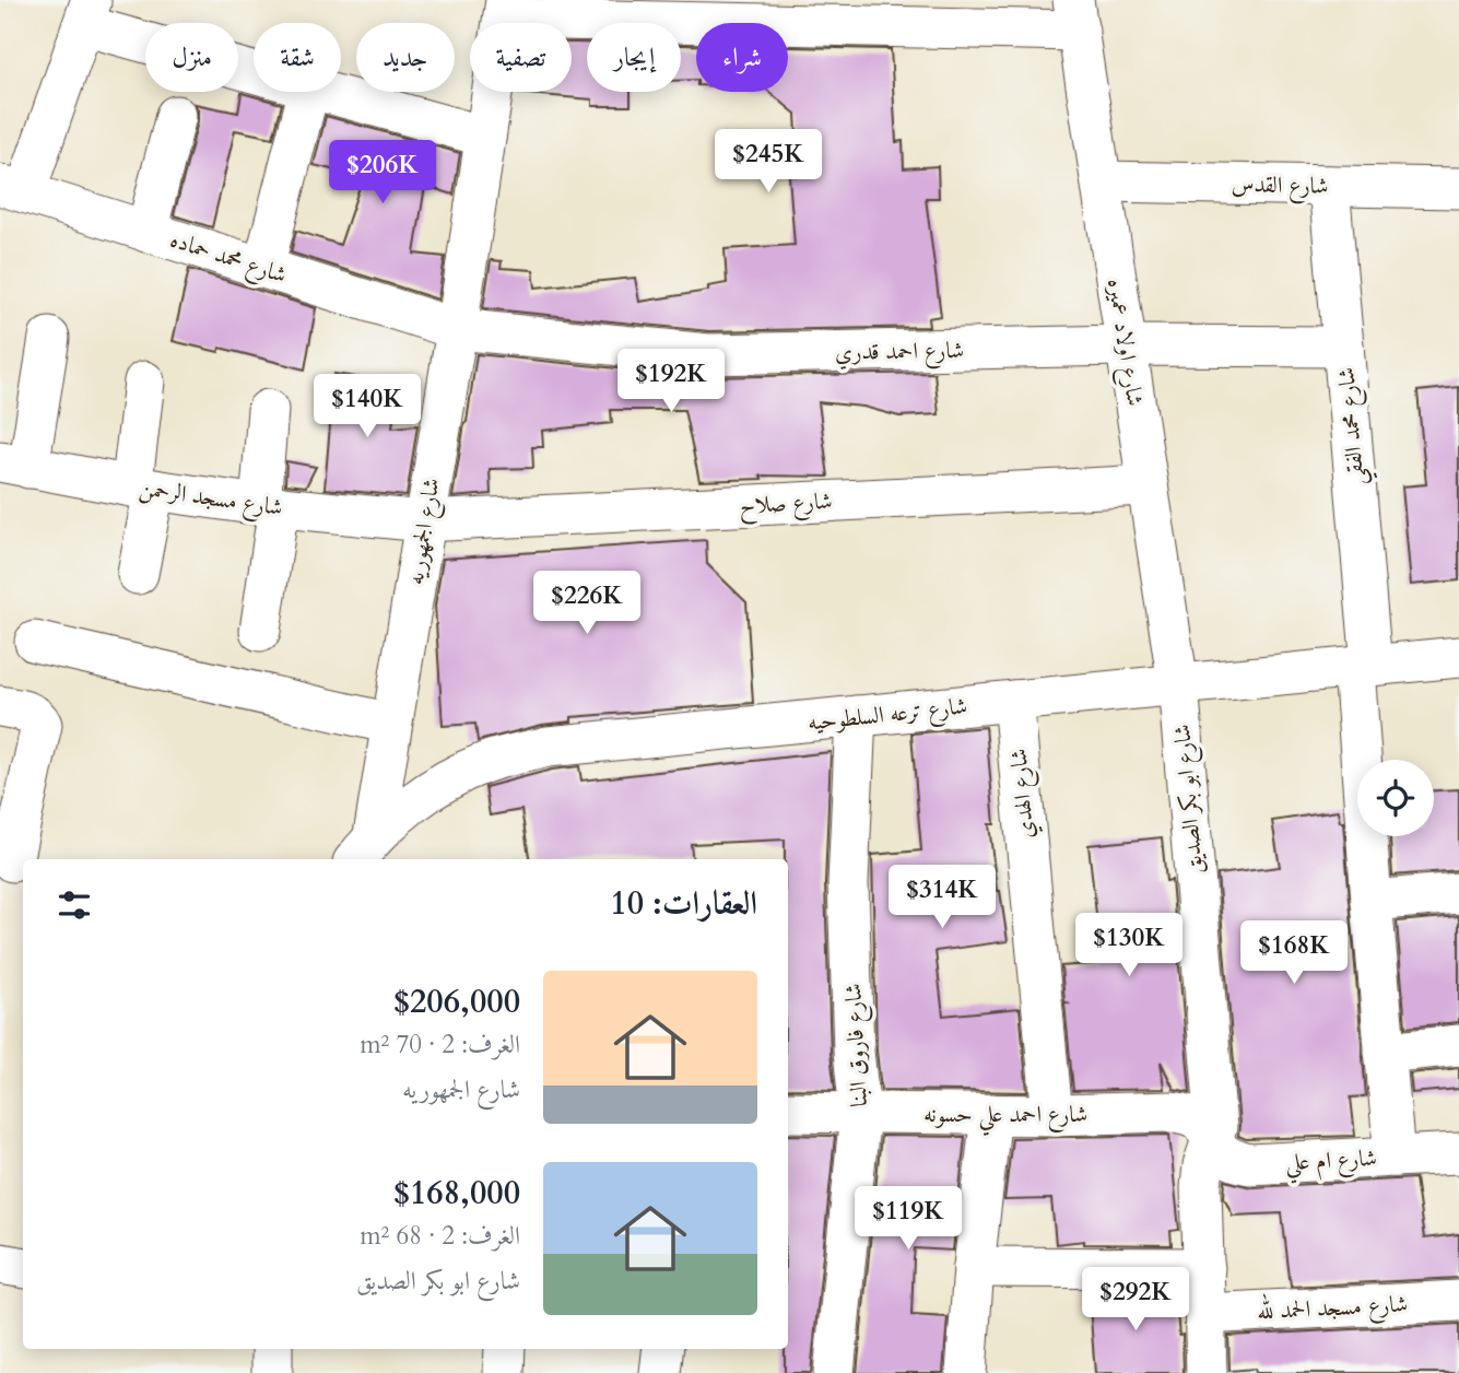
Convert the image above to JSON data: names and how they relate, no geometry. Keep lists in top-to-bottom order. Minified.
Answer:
{"streets":{"street":["شارع القدس","شارع محمد حماده","شارع اولاد عميره","شارع احمد قدري","شارع محمد الفقي","شارع مسجد الرحمن","شارع صلاح","شارع الجمهوريه","شارع ترعه السلطوحيه","شارع الهدي","شارع ابو بكر الصديق","شارع فاروق البنا","شارع احمد علي حسونه","شارع ام علي","شارع مسجد الحمد لله"]},"crossings":[["شارع القدس","شارع اولاد عميره"],["شارع القدس","شارع محمد الفقي"],["شارع محمد حماده","شارع احمد قدري"],["شارع محمد حماده","شارع الجمهوريه"],["شارع اولاد عميره","شارع احمد قدري"],["شارع اولاد عميره","شارع صلاح"],["شارع اولاد عميره","شارع ترعه السلطوحيه"],["شارع اولاد عميره","شارع ابو بكر الصديق"],["شارع احمد قدري","شارع محمد الفقي"],["شارع احمد قدري","شارع الجمهوريه"],["شارع محمد الفقي","شارع ترعه السلطوحيه"],["شارع مسجد الرحمن","شارع صلاح"],["شارع مسجد الرحمن","شارع الجمهوريه"],["شارع صلاح","شارع الجمهوريه"],["شارع الجمهوريه","شارع ترعه السلطوحيه"],["شارع ترعه السلطوحيه","شارع الهدي"],["شارع ترعه السلطوحيه","شارع ابو بكر الصديق"],["شارع ترعه السلطوحيه","شارع فاروق البنا"],["شارع الهدي","شارع احمد علي حسونه"],["شارع ابو بكر الصديق","شارع احمد علي حسونه"],["شارع ابو بكر الصديق","شارع ام علي"],["شارع ابو بكر الصديق","شارع مسجد الحمد لله"],["شارع فاروق البنا","شارع احمد علي حسونه"],["شارع احمد علي حسونه","شارع ام علي"]],"page":{"chip":["شراء","إيجار","تصفية","جديد","شقة","منزل"],"price":["$245K","$206K","$192K","$140K","$226K","$314K","$130K","$168K","$119K","$292K"],"heading":"العقارات: 10","list":[{"name":"$206,000","note":"الغرف: 2 · 70 m² · شارع الجمهوريه"},{"name":"$168,000","note":"الغرف: 2 · 68 m² · شارع ابو بكر الصديق"}]}}
